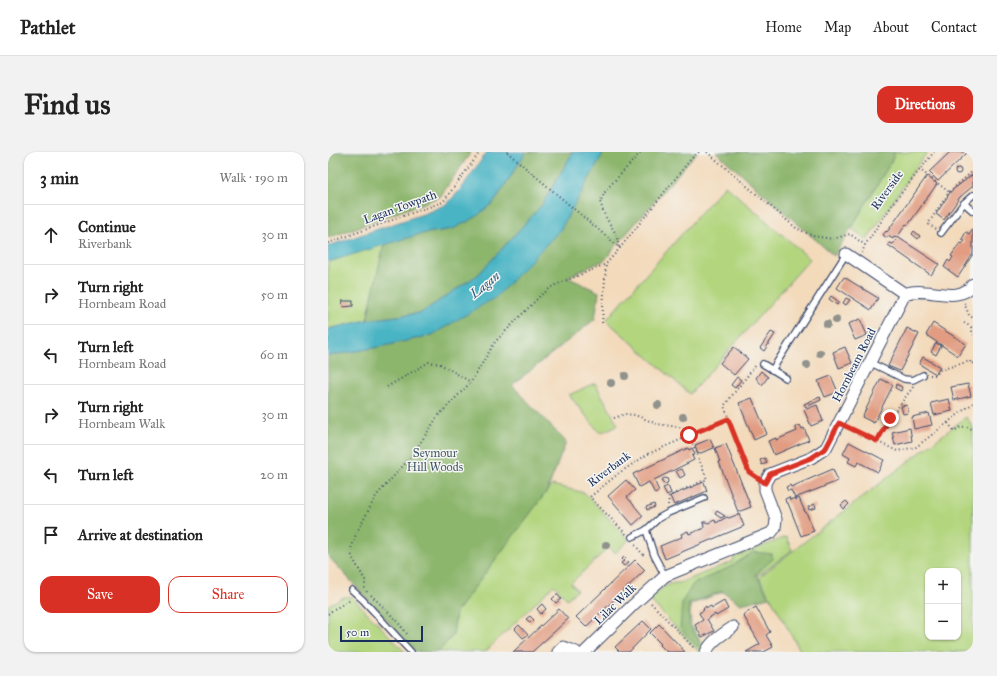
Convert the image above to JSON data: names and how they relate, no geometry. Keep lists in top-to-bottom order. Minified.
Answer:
{"streets":{"street":["Hornbeam Road","Lilac Walk"],"path":["Riverside","Lagan Towpath","Riverbank"]},"water":["Lagan"],"parks":["Seymour Hill Woods"],"scale_bar":"50 m","page":{"header":"Pathlet","nav":["Home","Map","About","Contact"],"buttons":["Directions",["Save","Share"]],"title":"Find us","heading":["3 min","Walk · 190 m"],"list":[["Continue","Riverbank","30 m"],["Turn right","Hornbeam Road","50 m"],["Turn left","Hornbeam Road","60 m"],["Turn right","Hornbeam Walk","30 m"],["Turn left","20 m"],"Arrive at destination"],"map_buttons":["+","−"],"scale":"50 m"}}
